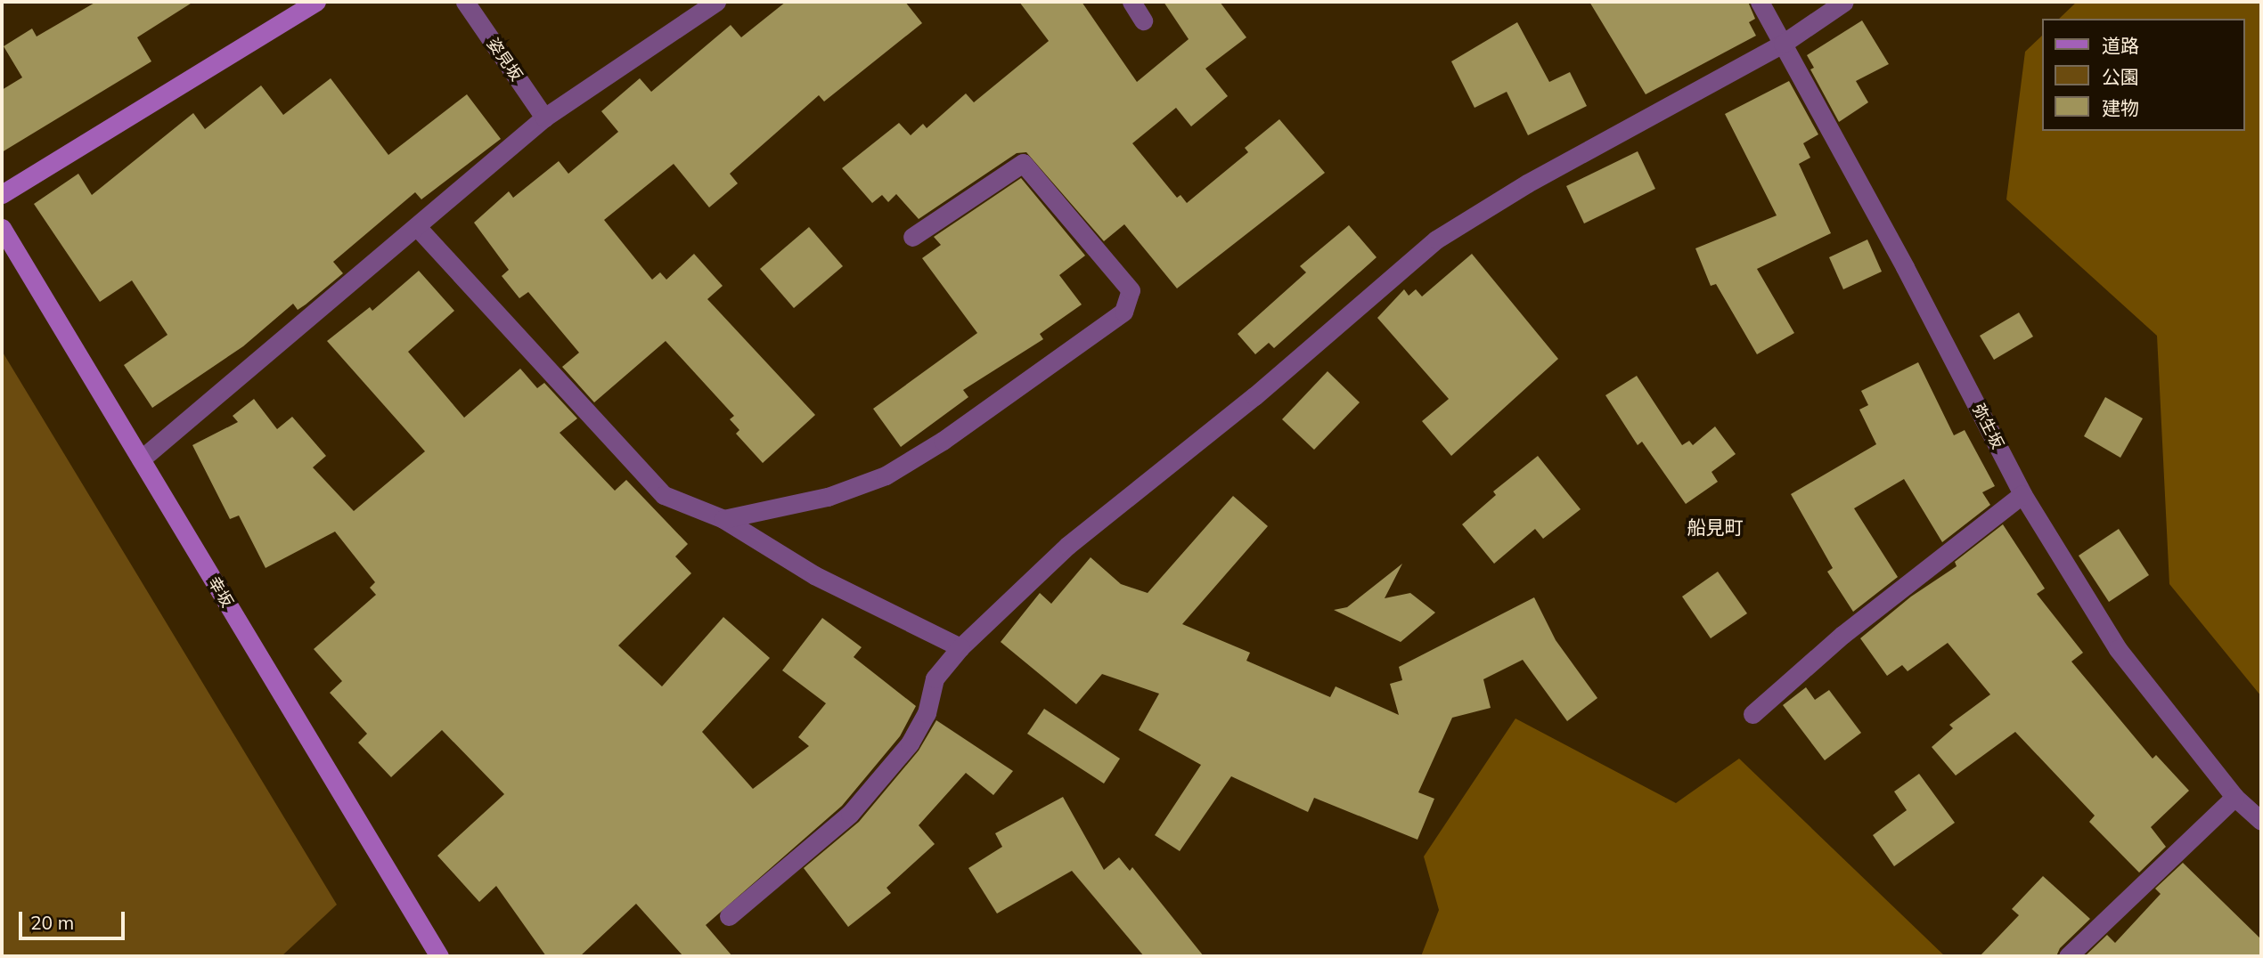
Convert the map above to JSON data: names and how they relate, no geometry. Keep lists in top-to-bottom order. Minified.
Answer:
{"streets":{"street":["姿見坂","弥生坂","幸坂"]},"districts":["船見町"],"legend":["道路","公園","建物"],"scale_bar":"20 m"}
